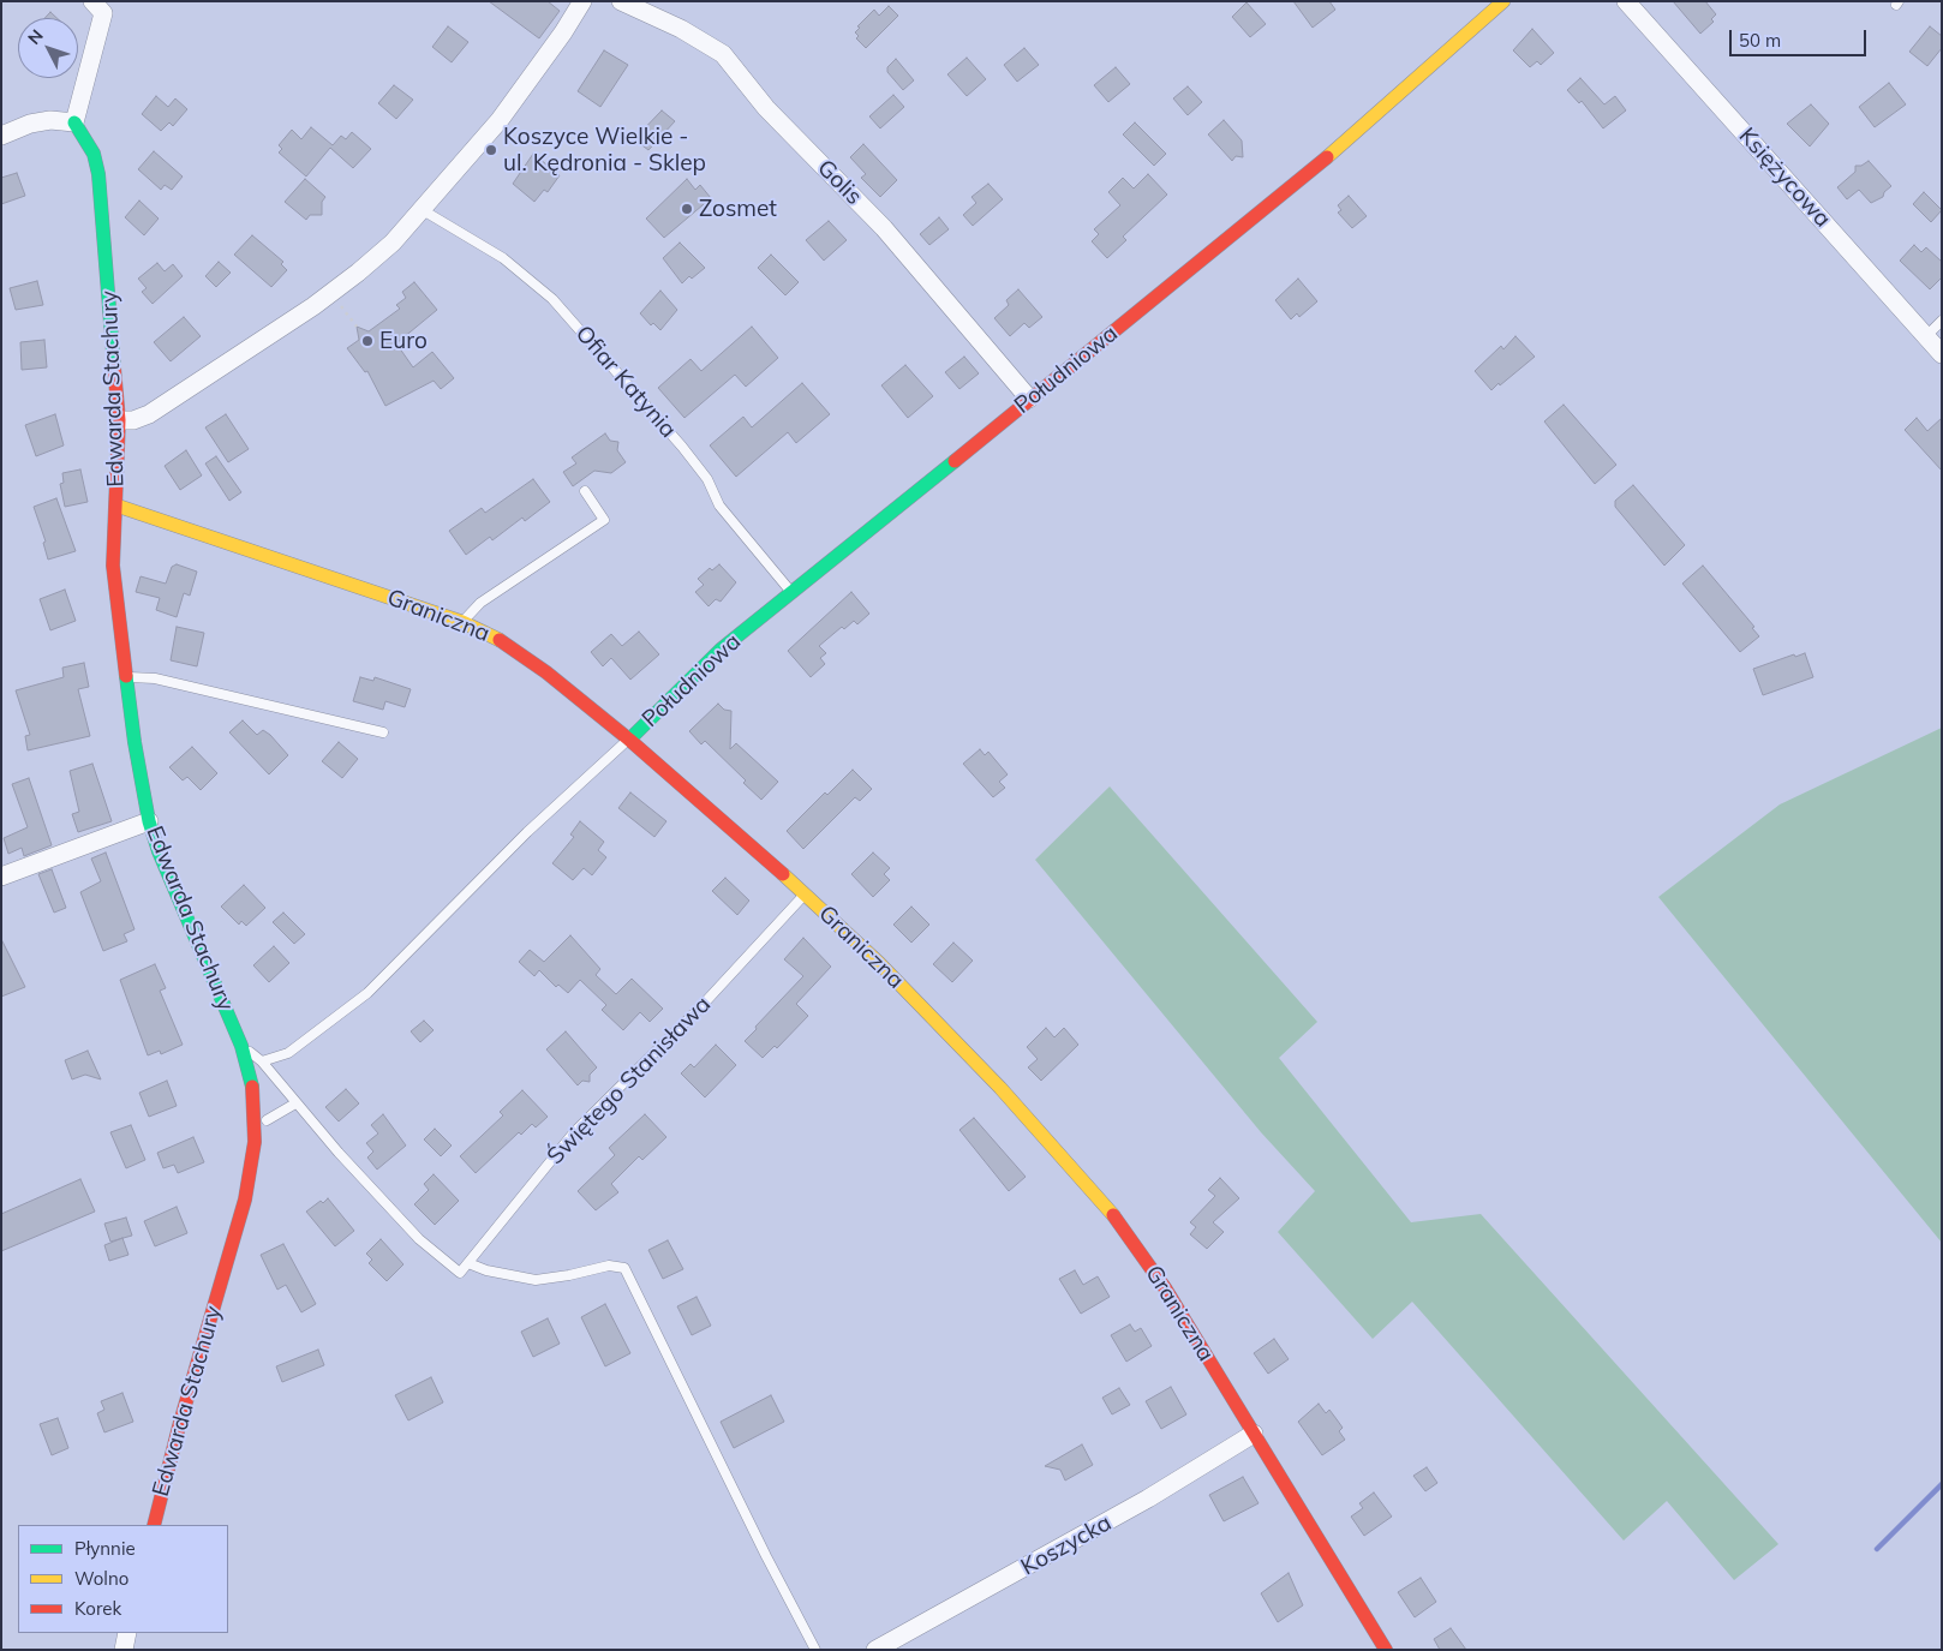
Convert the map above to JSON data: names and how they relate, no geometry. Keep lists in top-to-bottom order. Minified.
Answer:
{"streets":{"street":["Księżycowa","Golis","Południowa","Edwarda Stachury","Graniczna","Koszycka"],"lane":["Ofiar Katynia","Świętego Stanisława"]},"crossings":[["Golis","Południowa"],["Południowa","Ofiar Katynia"],["Południowa","Graniczna"],["Edwarda Stachury","Graniczna"],["Graniczna","Świętego Stanisława"],["Graniczna","Koszycka"]],"places":["Koszyce Wielkie - ul. Kędronia - Sklep","Zosmet","Euro"],"legend":["Płynnie","Wolno","Korek"],"scale_bar":"50 m","north":"top left"}
